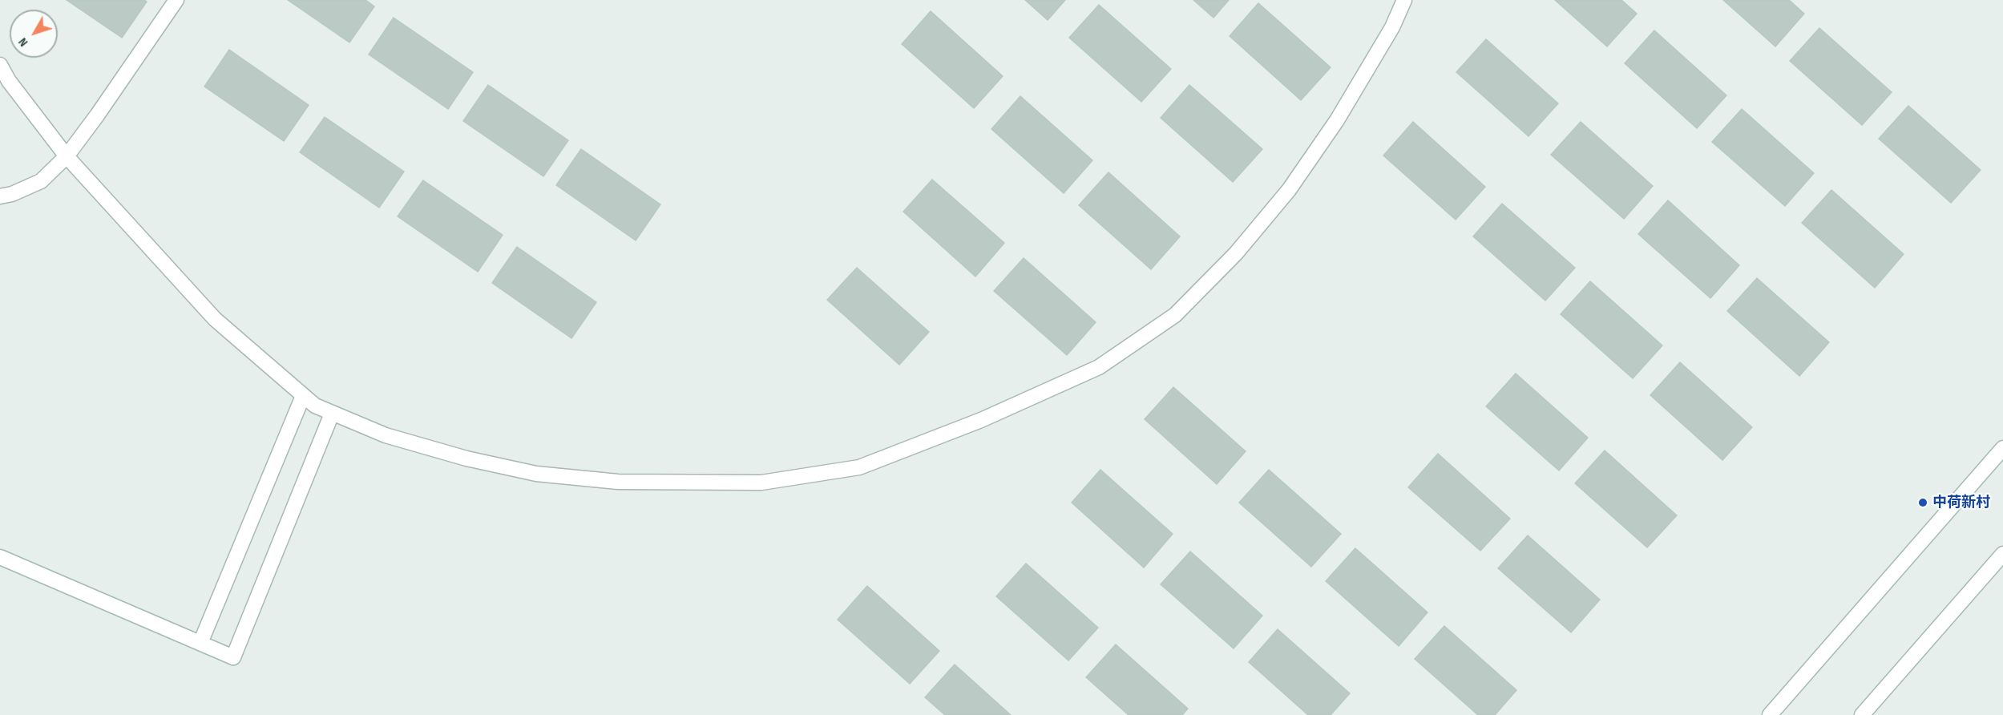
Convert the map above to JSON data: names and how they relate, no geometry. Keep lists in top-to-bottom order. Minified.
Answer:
{"places":["中荷新村"],"north":"bottom left"}
